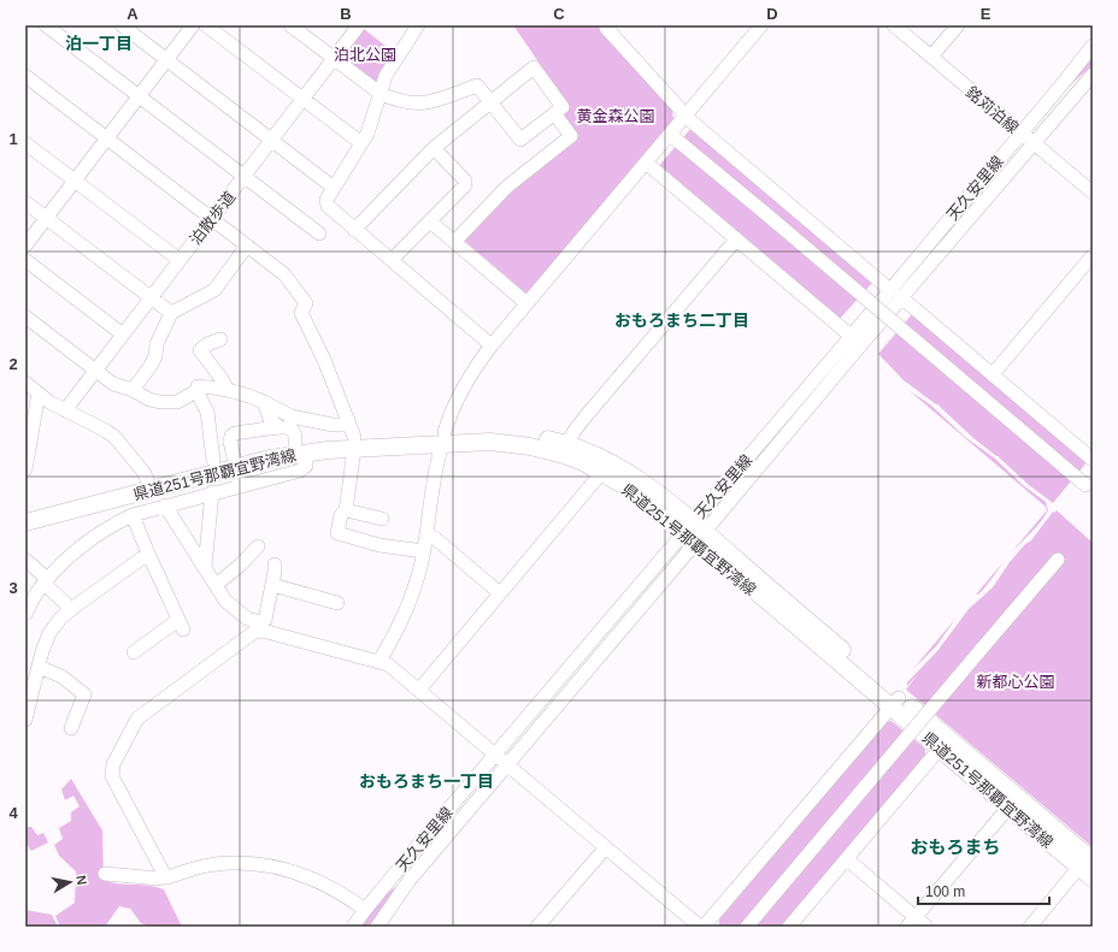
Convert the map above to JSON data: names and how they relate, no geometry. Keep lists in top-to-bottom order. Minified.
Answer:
{"streets":{"main road":["県道251号那覇宜野湾線"],"street":["銘苅泊線","天久安里線","泊散歩道"]},"crossings":[["銘苅泊線","天久安里線"],["天久安里線","県道251号那覇宜野湾線"]],"districts":["泊一丁目","おもろまち二丁目","おもろまち一丁目","おもろまち"],"parks":["泊北公園","黄金森公園","新都心公園"],"scale_bar":"100 m","north":"right","grid":{"columns":["A","B","C","D","E"],"rows":["1","2","3","4"]}}
